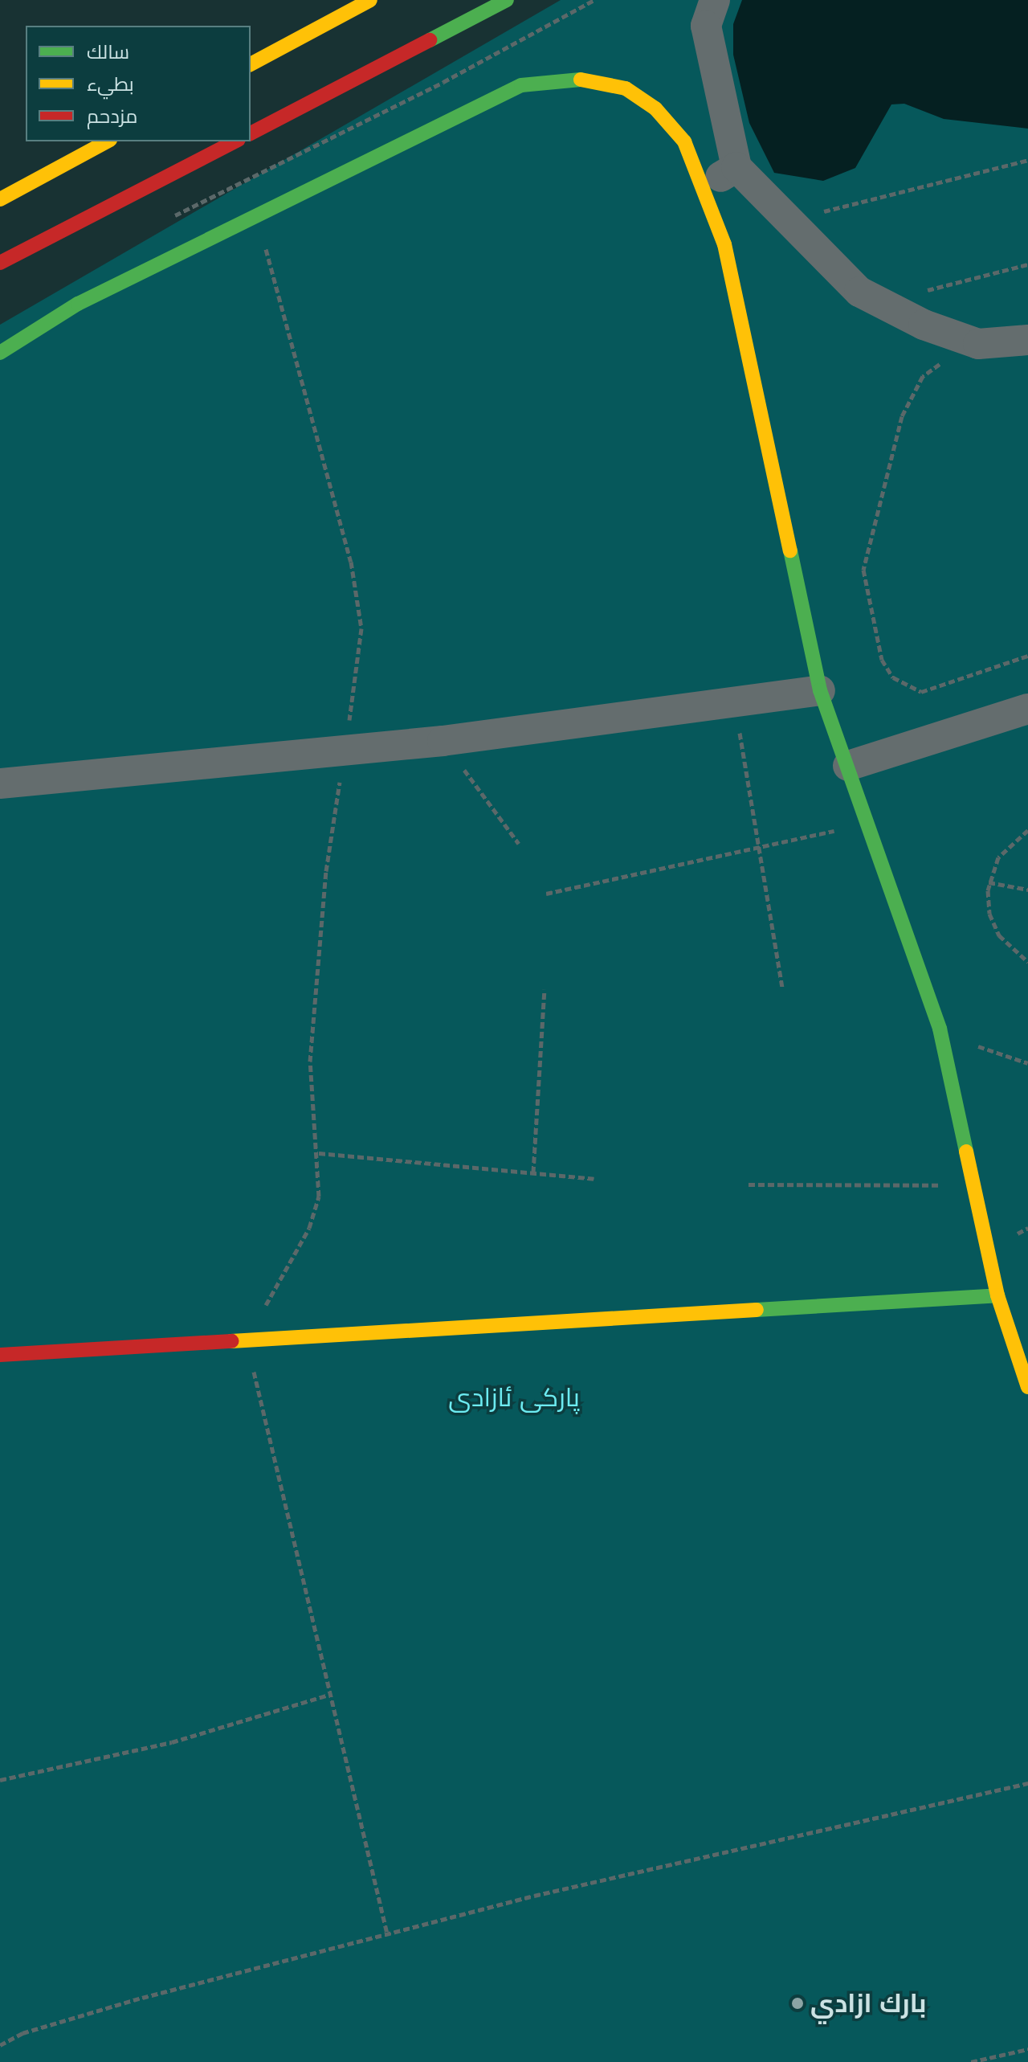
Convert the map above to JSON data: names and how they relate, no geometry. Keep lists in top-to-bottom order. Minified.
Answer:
{"parks":["پارکی ئازادی"],"places":["بارك ازادي"],"legend":["سالك","بطيء","مزدحم"]}
